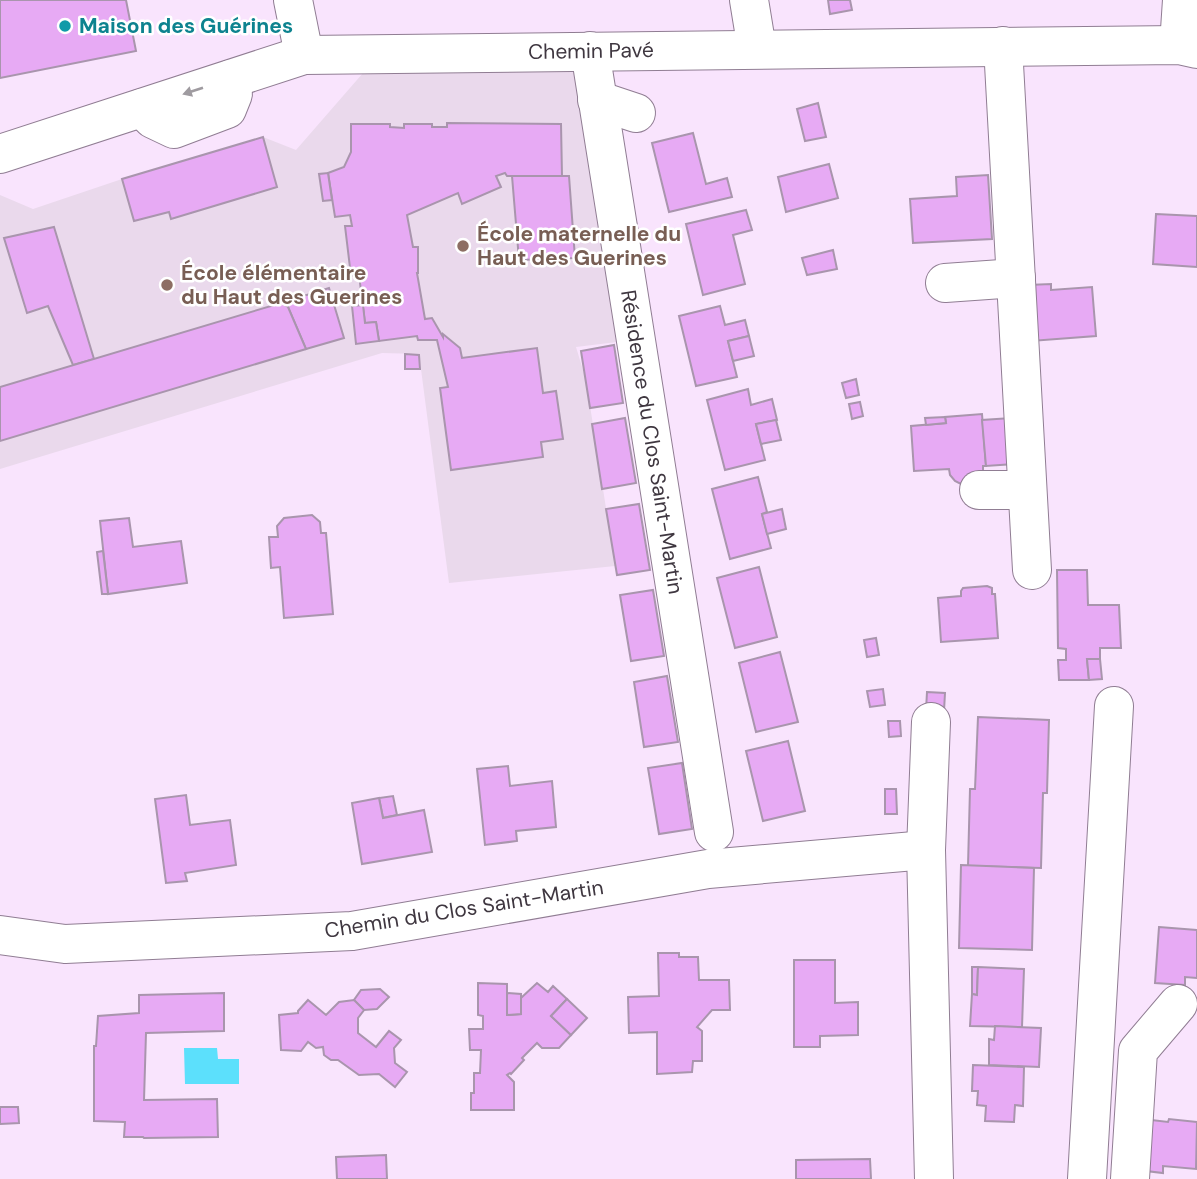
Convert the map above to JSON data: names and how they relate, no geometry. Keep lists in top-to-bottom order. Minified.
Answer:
{"streets":{"street":["Chemin Pavé","Résidence du Clos Saint-Martin","Chemin du Clos Saint-Martin"]},"crossings":[["Chemin Pavé","Résidence du Clos Saint-Martin"]],"places":["Maison des Guérines","École maternelle du Haut des Guerines","École élémentaire du Haut des Guerines"]}
